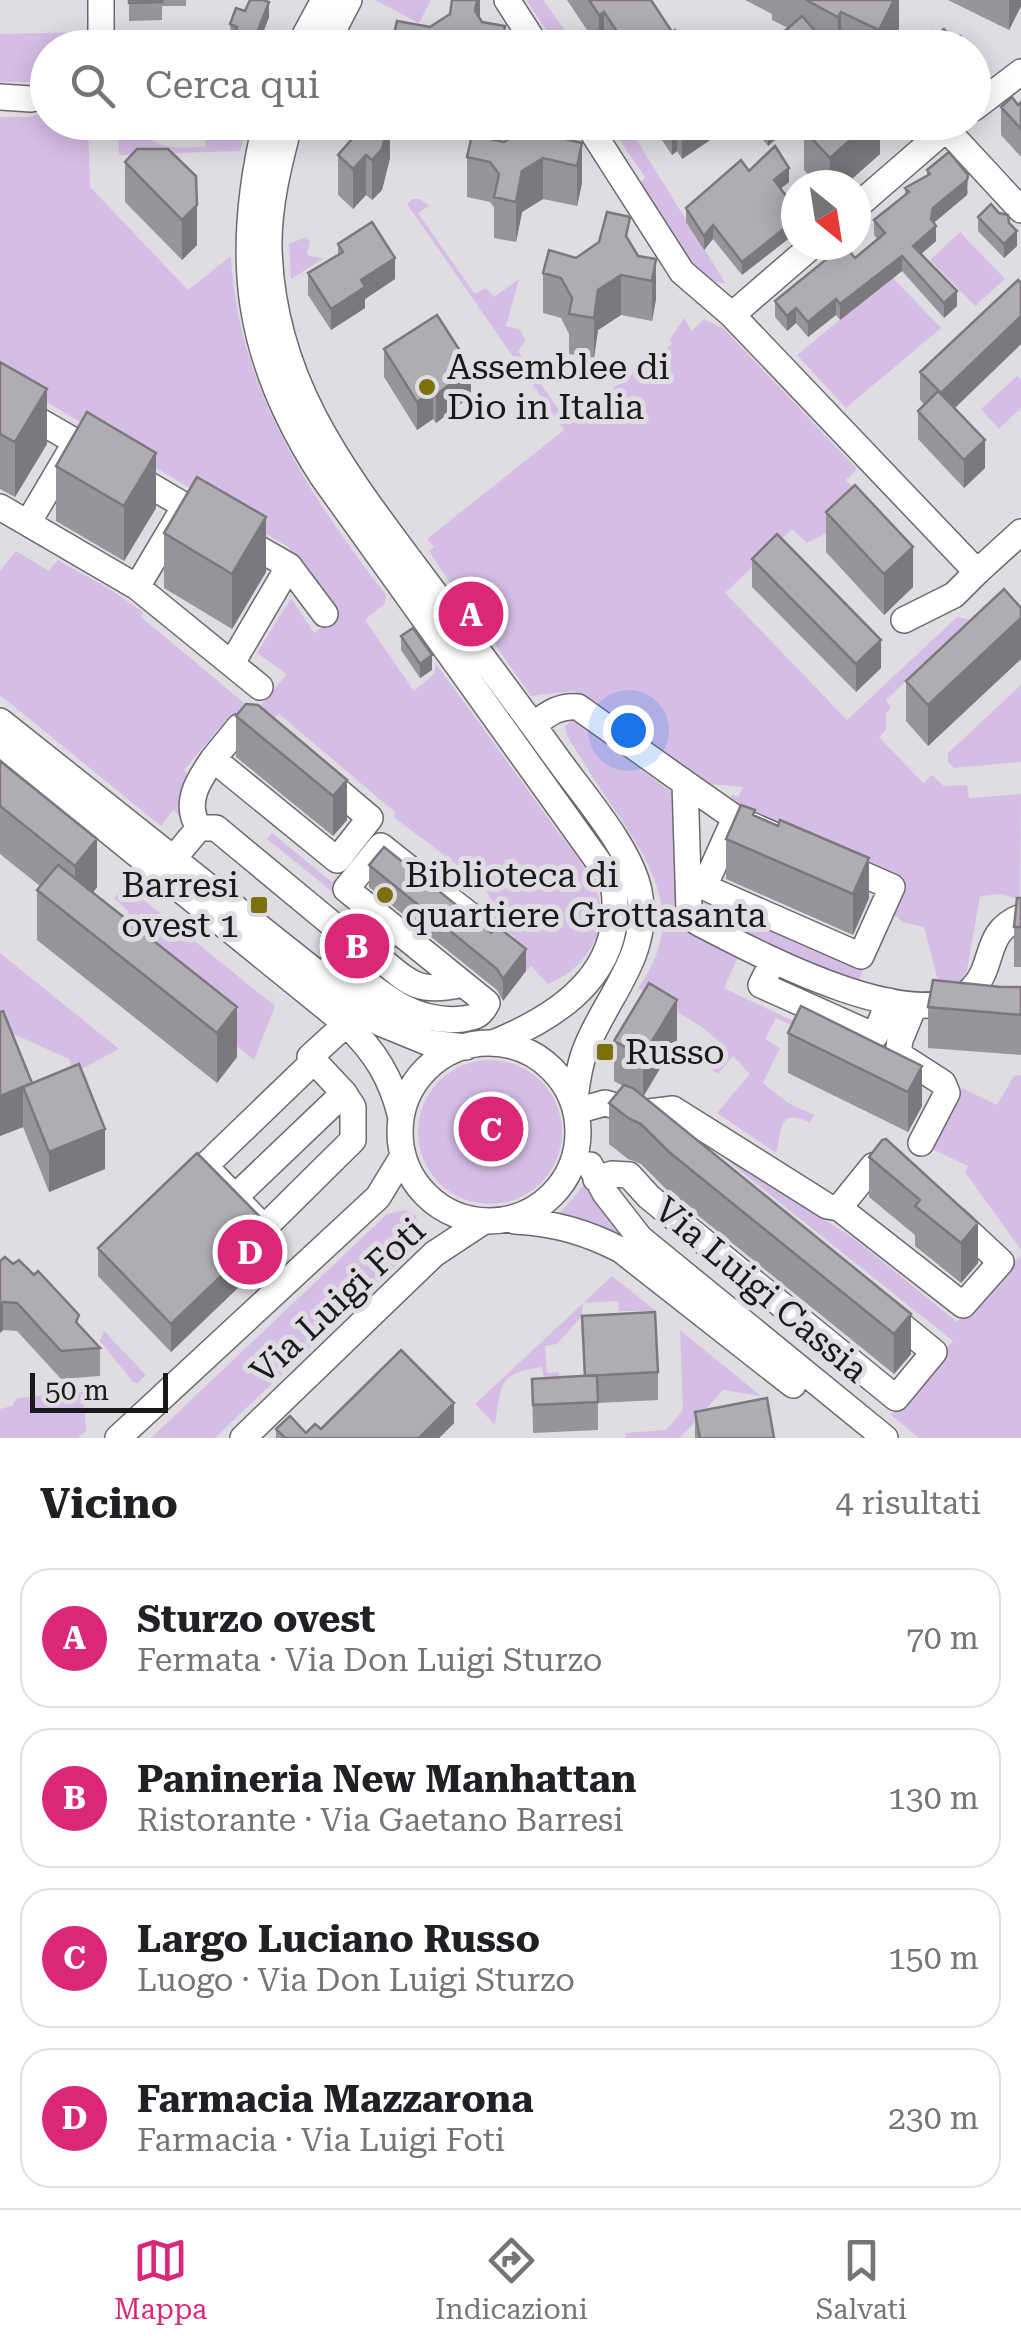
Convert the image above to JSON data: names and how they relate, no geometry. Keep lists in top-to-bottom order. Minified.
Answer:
{"streets":{"street":["Via Luigi Cassia","Via Luigi Foti"]},"crossings":[["Via Luigi Cassia","Via Luigi Foti"]],"places":{"other":["Assemblee di Dio in Italia","Biblioteca di quartiere Grottasanta"],"transit":["Barresi ovest 1","Russo"]},"scale_bar":"50 m","north":"bottom right","page":{"search":"Cerca qui","pins":["A","B","C","D"],"scale":"50 m","heading":["Vicino","4 risultati"],"list":[{"mark":"A","name":"Sturzo ovest","note":"Fermata · Via Don Luigi Sturzo","value":"70 m"},{"mark":"B","name":"Panineria New Manhattan","note":"Ristorante · Via Gaetano Barresi","value":"130 m"},{"mark":"C","name":"Largo Luciano Russo","note":"Luogo · Via Don Luigi Sturzo","value":"150 m"},{"mark":"D","name":"Farmacia Mazzarona","note":"Farmacia · Via Luigi Foti","value":"230 m"}],"nav":["Mappa","Indicazioni","Salvati"]}}
